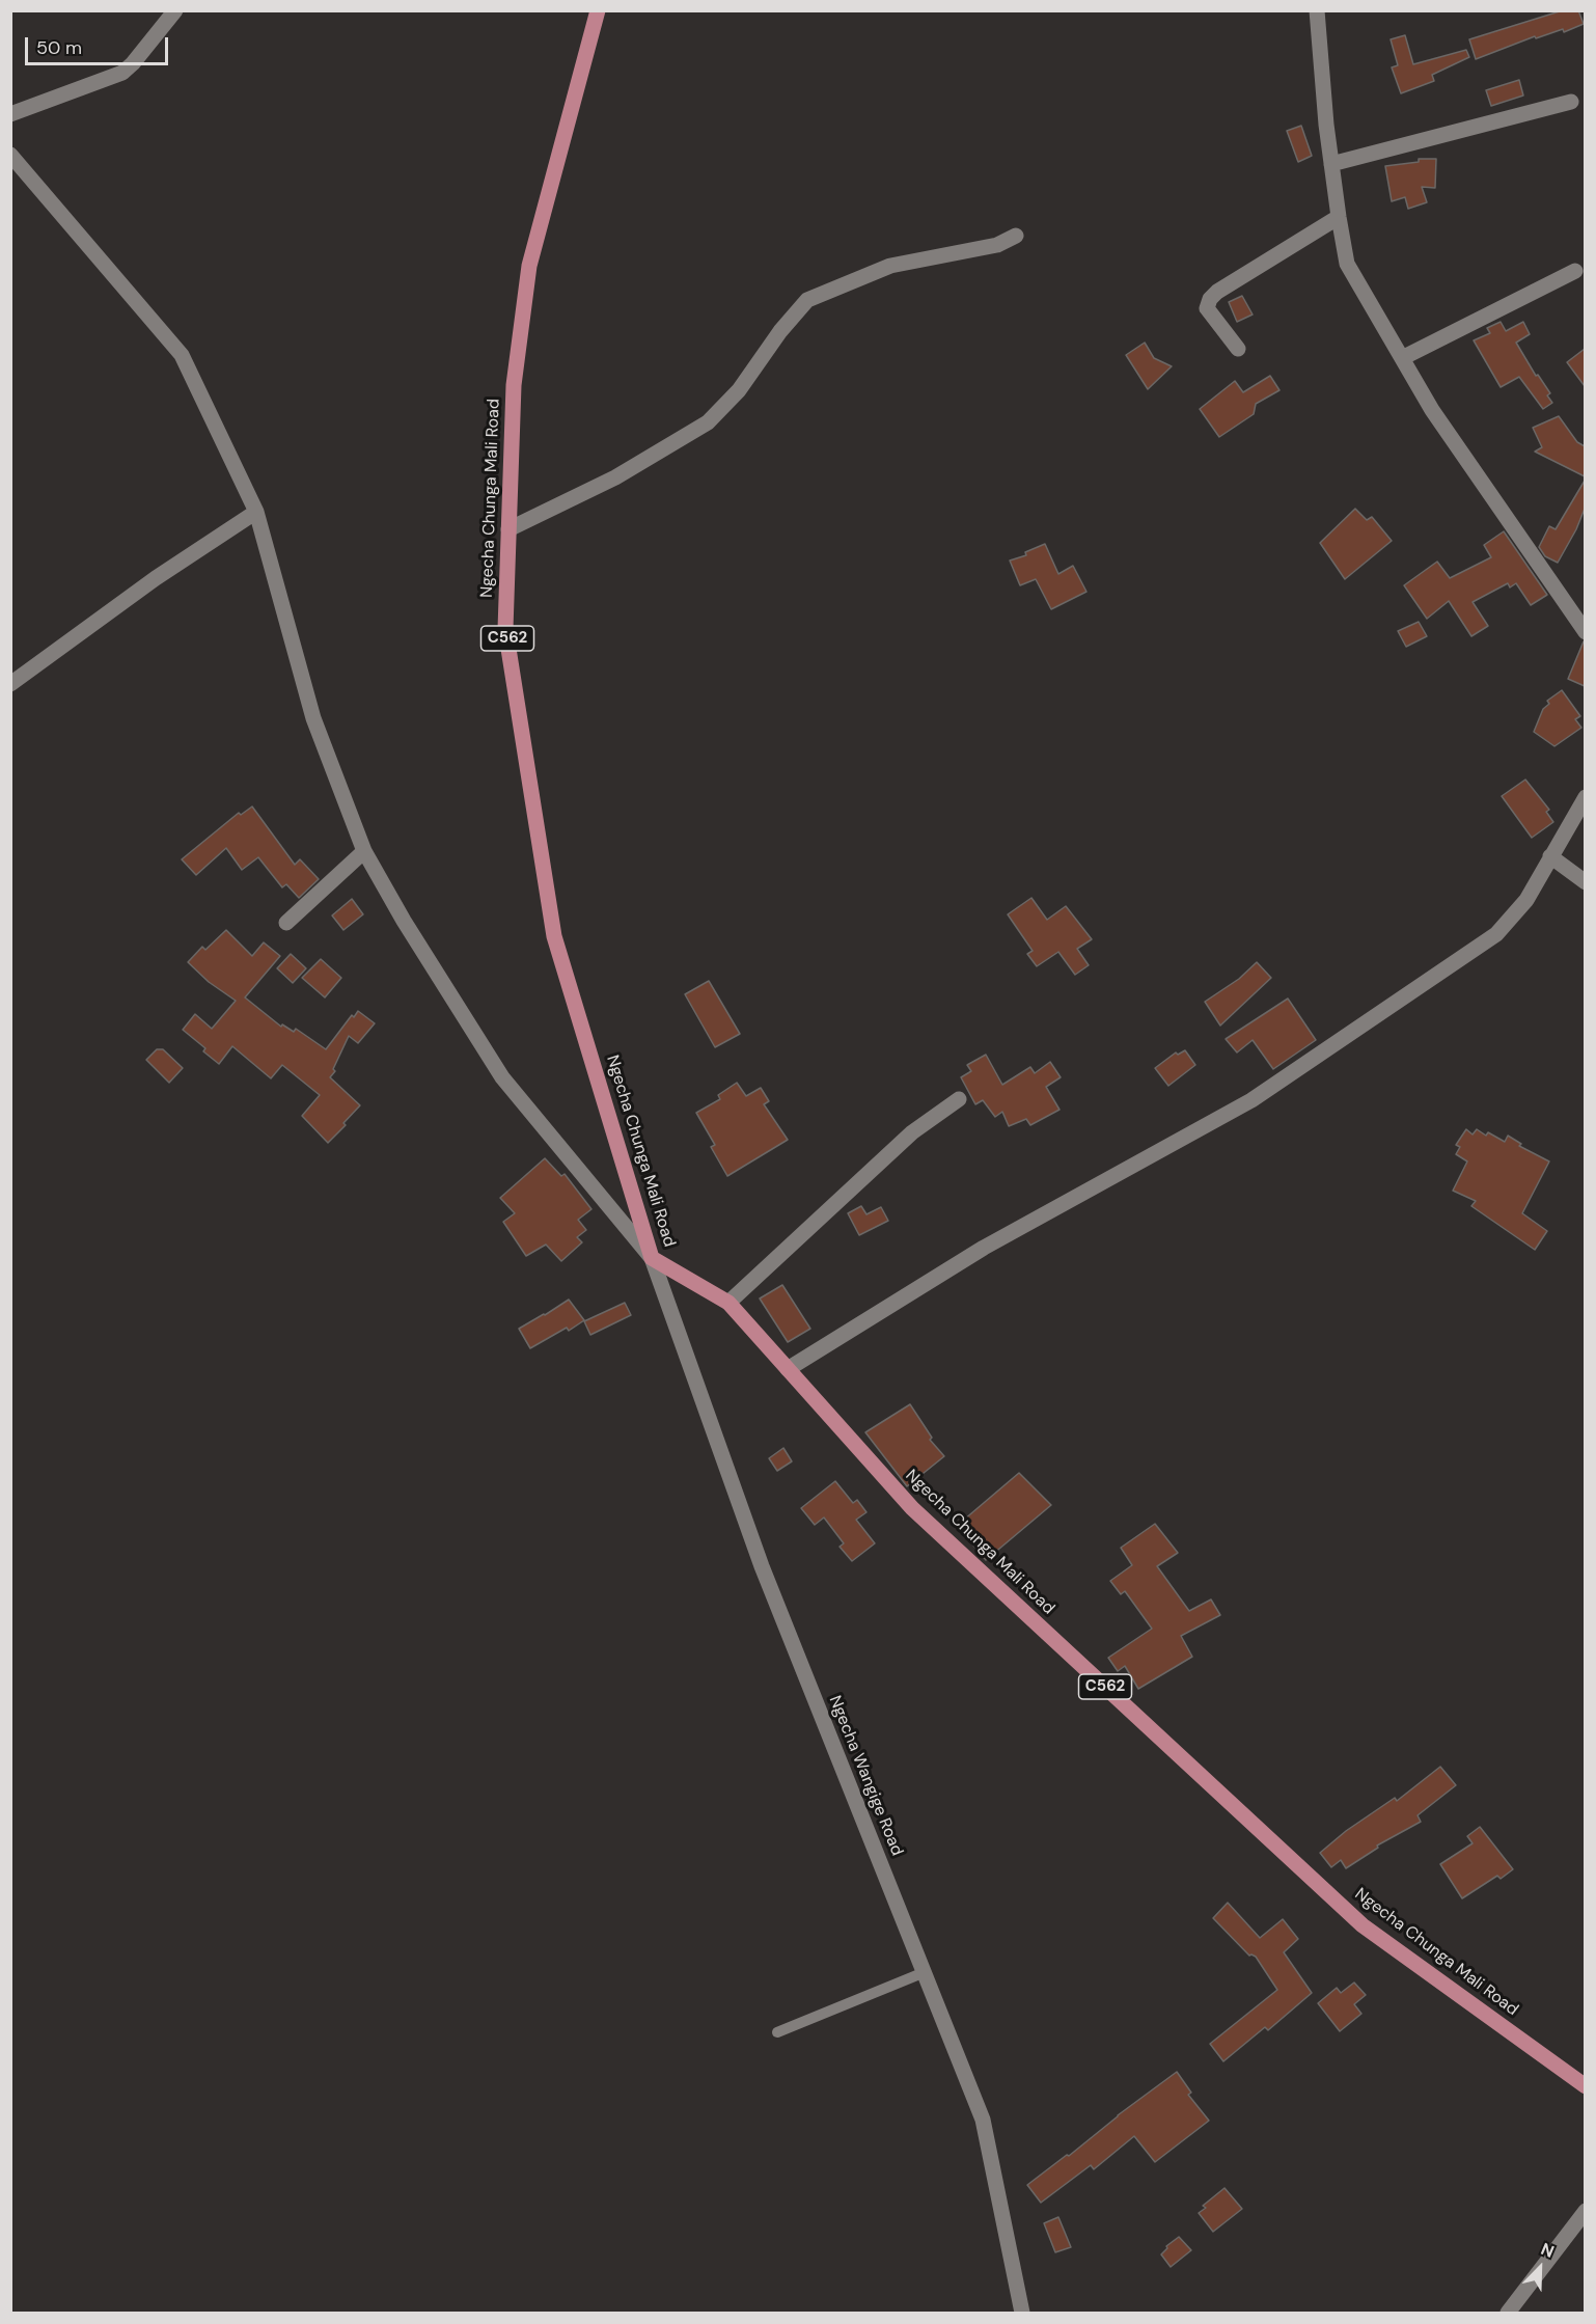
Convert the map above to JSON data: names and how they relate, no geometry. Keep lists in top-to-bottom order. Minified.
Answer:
{"streets":{"main road":["Ngecha Chunga Mali Road","C562"],"street":["Ngecha Wangige Road"]},"crossings":[["Ngecha Chunga Mali Road","Ngecha Wangige Road"]],"scale_bar":"50 m","north":"top right"}
